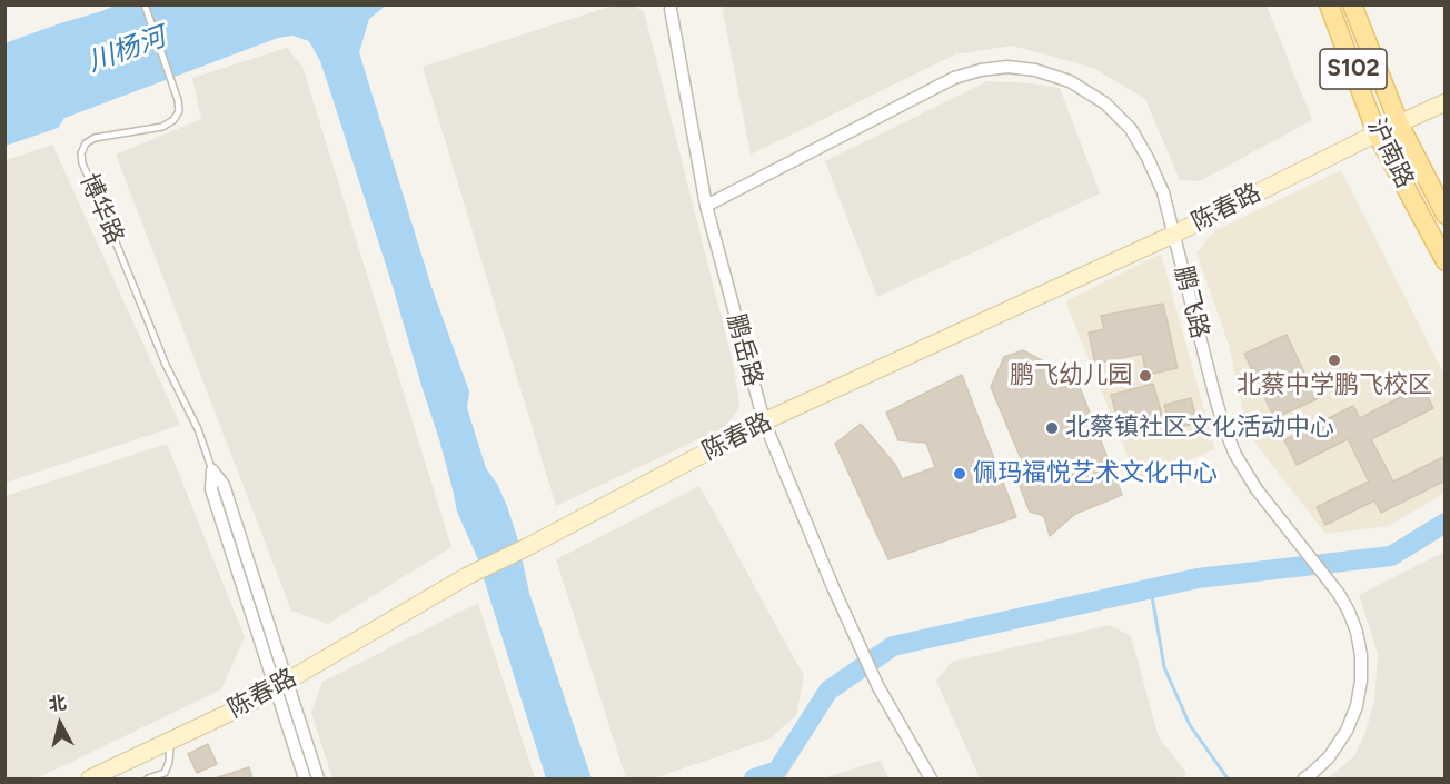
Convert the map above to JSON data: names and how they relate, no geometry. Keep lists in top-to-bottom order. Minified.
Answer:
{"streets":{"main road":["S102","沪南路"],"street":["陈春路","博华路","鹏飞路","鹏岳路"]},"crossings":[["沪南路","陈春路"],["陈春路","博华路"],["陈春路","鹏飞路"],["陈春路","鹏岳路"],["鹏飞路","鹏岳路"]],"water":["川杨河"],"places":["北蔡中学鹏飞校区","鹏飞幼儿园","北蔡镇社区文化活动中心","佩玛福悦艺术文化中心"],"north":"top"}
